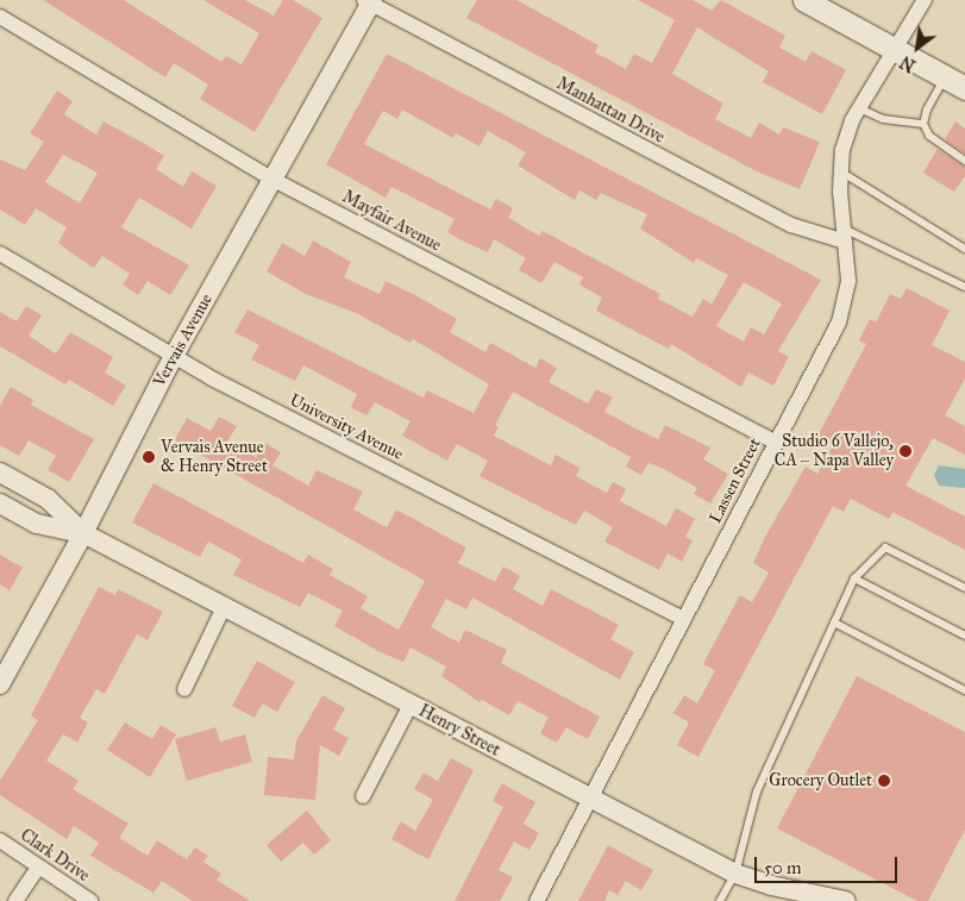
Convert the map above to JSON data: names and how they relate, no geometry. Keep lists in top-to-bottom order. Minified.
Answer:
{"streets":{"street":["Manhattan Drive","Mayfair Avenue","Vervais Avenue","University Avenue","Lassen Street","Henry Street","Clark Drive"]},"crossings":[["Manhattan Drive","Vervais Avenue"],["Manhattan Drive","Lassen Street"],["Mayfair Avenue","Vervais Avenue"],["Mayfair Avenue","Lassen Street"],["Vervais Avenue","University Avenue"],["Vervais Avenue","Henry Street"],["University Avenue","Lassen Street"],["Lassen Street","Henry Street"]],"places":["Studio 6 Vallejo, CA – Napa Valley","Vervais Avenue & Henry Street","Grocery Outlet"],"scale_bar":"50 m","north":"bottom left"}
